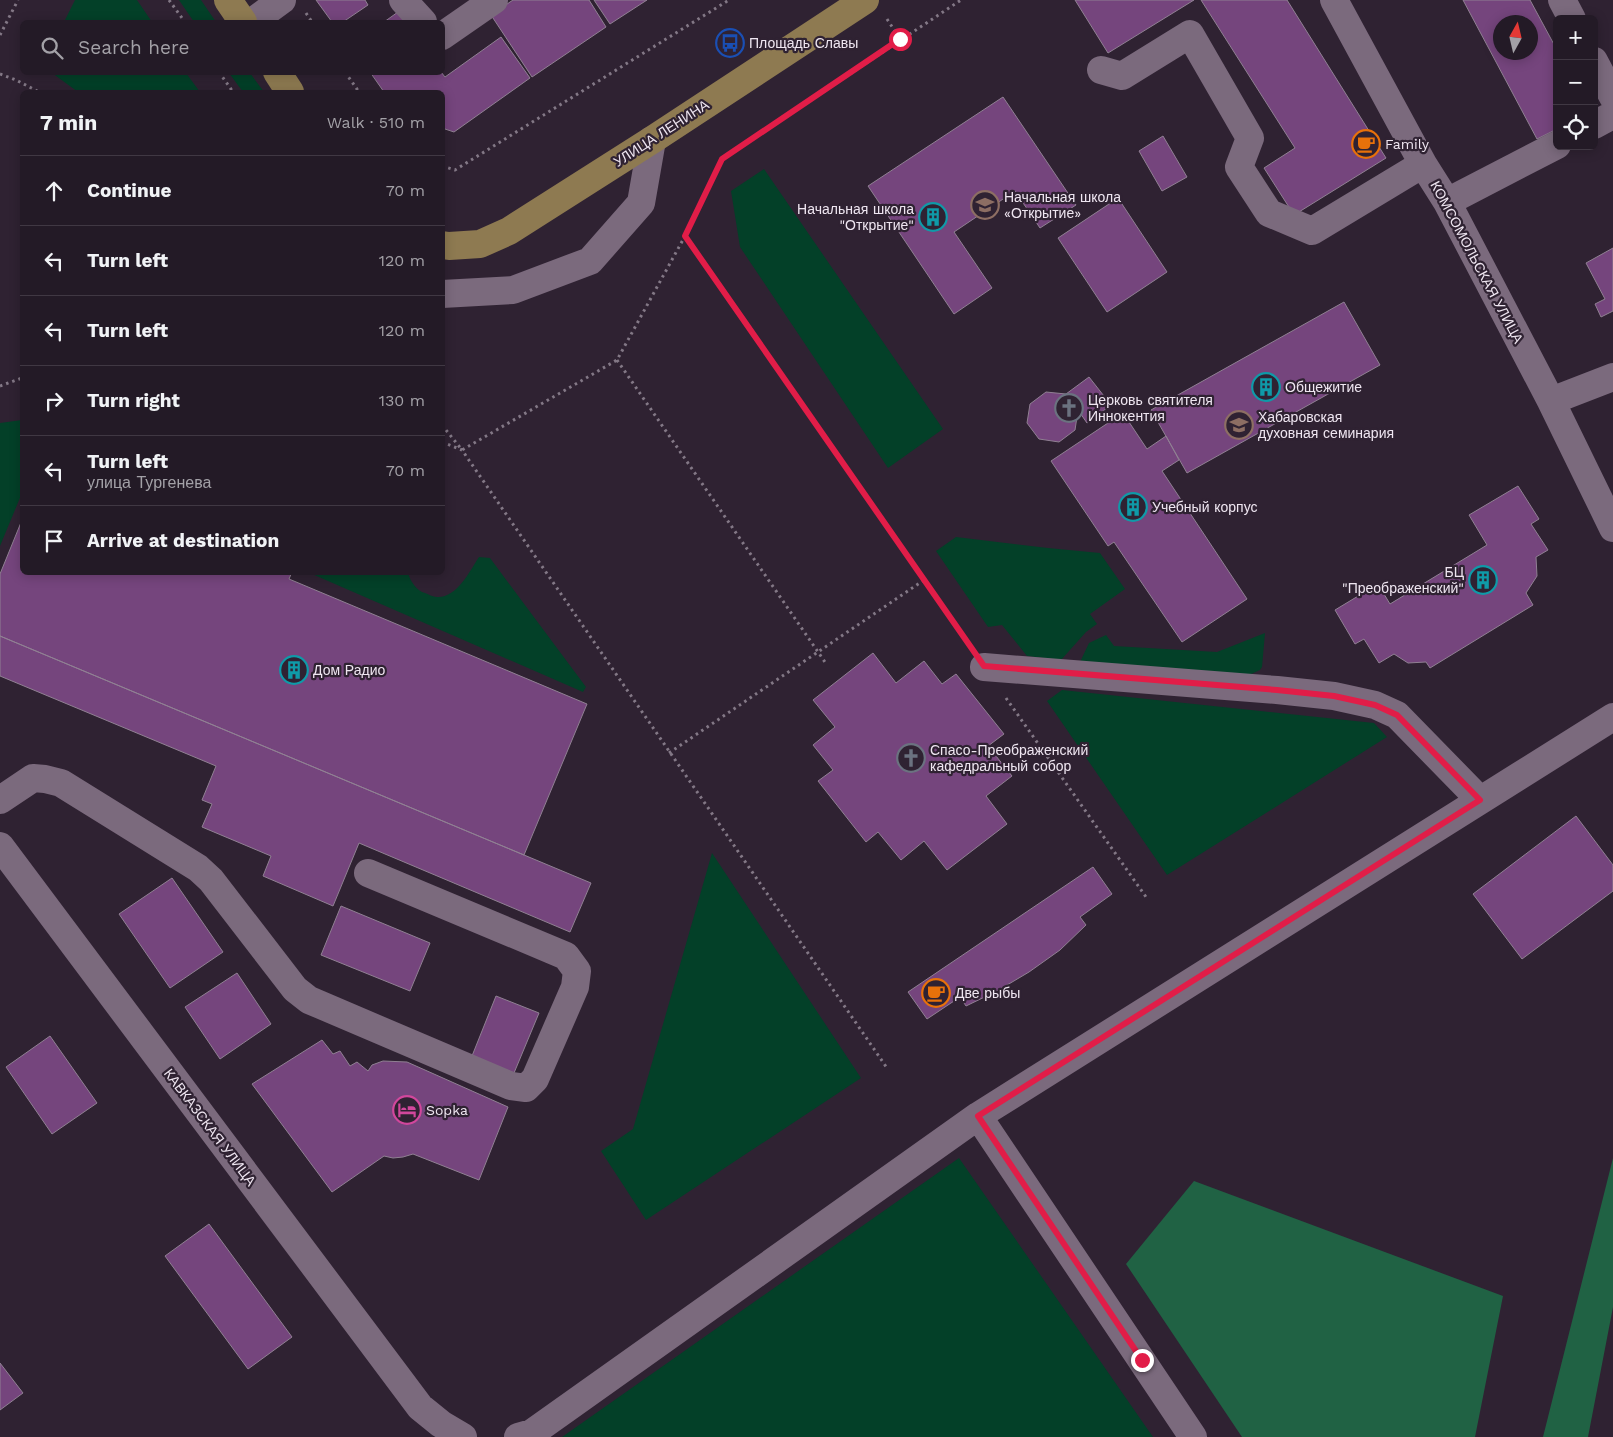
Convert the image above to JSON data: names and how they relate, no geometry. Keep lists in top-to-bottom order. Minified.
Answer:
{"streets":{"main road":["УЛИЦА ЛЕНИНА"],"street":["КОМСОМОЛЬСКАЯ УЛИЦА","КАВКАЗСКАЯ УЛИЦА"]},"places":{"bus stop":["Площадь Славы"],"cafe":["Family","Две рыбы"],"school or university":["Начальная школа «Открытие»","Хабаровская духовная семинария"],"building":["Начальная школа \"Открытие\"","Общежитие","Учебный корпус","БЦ \"Преображенский\"","Дом Радио"],"church":["Церковь святителя Иннокентия","Спасо-Преображенский кафедральный собор"],"hotel":["Sopka"]},"north":"top","page":{"map_buttons":["+","−"],"search":"Search here","heading":["7 min","Walk · 510 m"],"list":[["Continue","70 m"],["Turn left","120 m"],["Turn left","120 m"],["Turn right","130 m"],["Turn left","улица Тургенева","70 m"],"Arrive at destination"]}}
